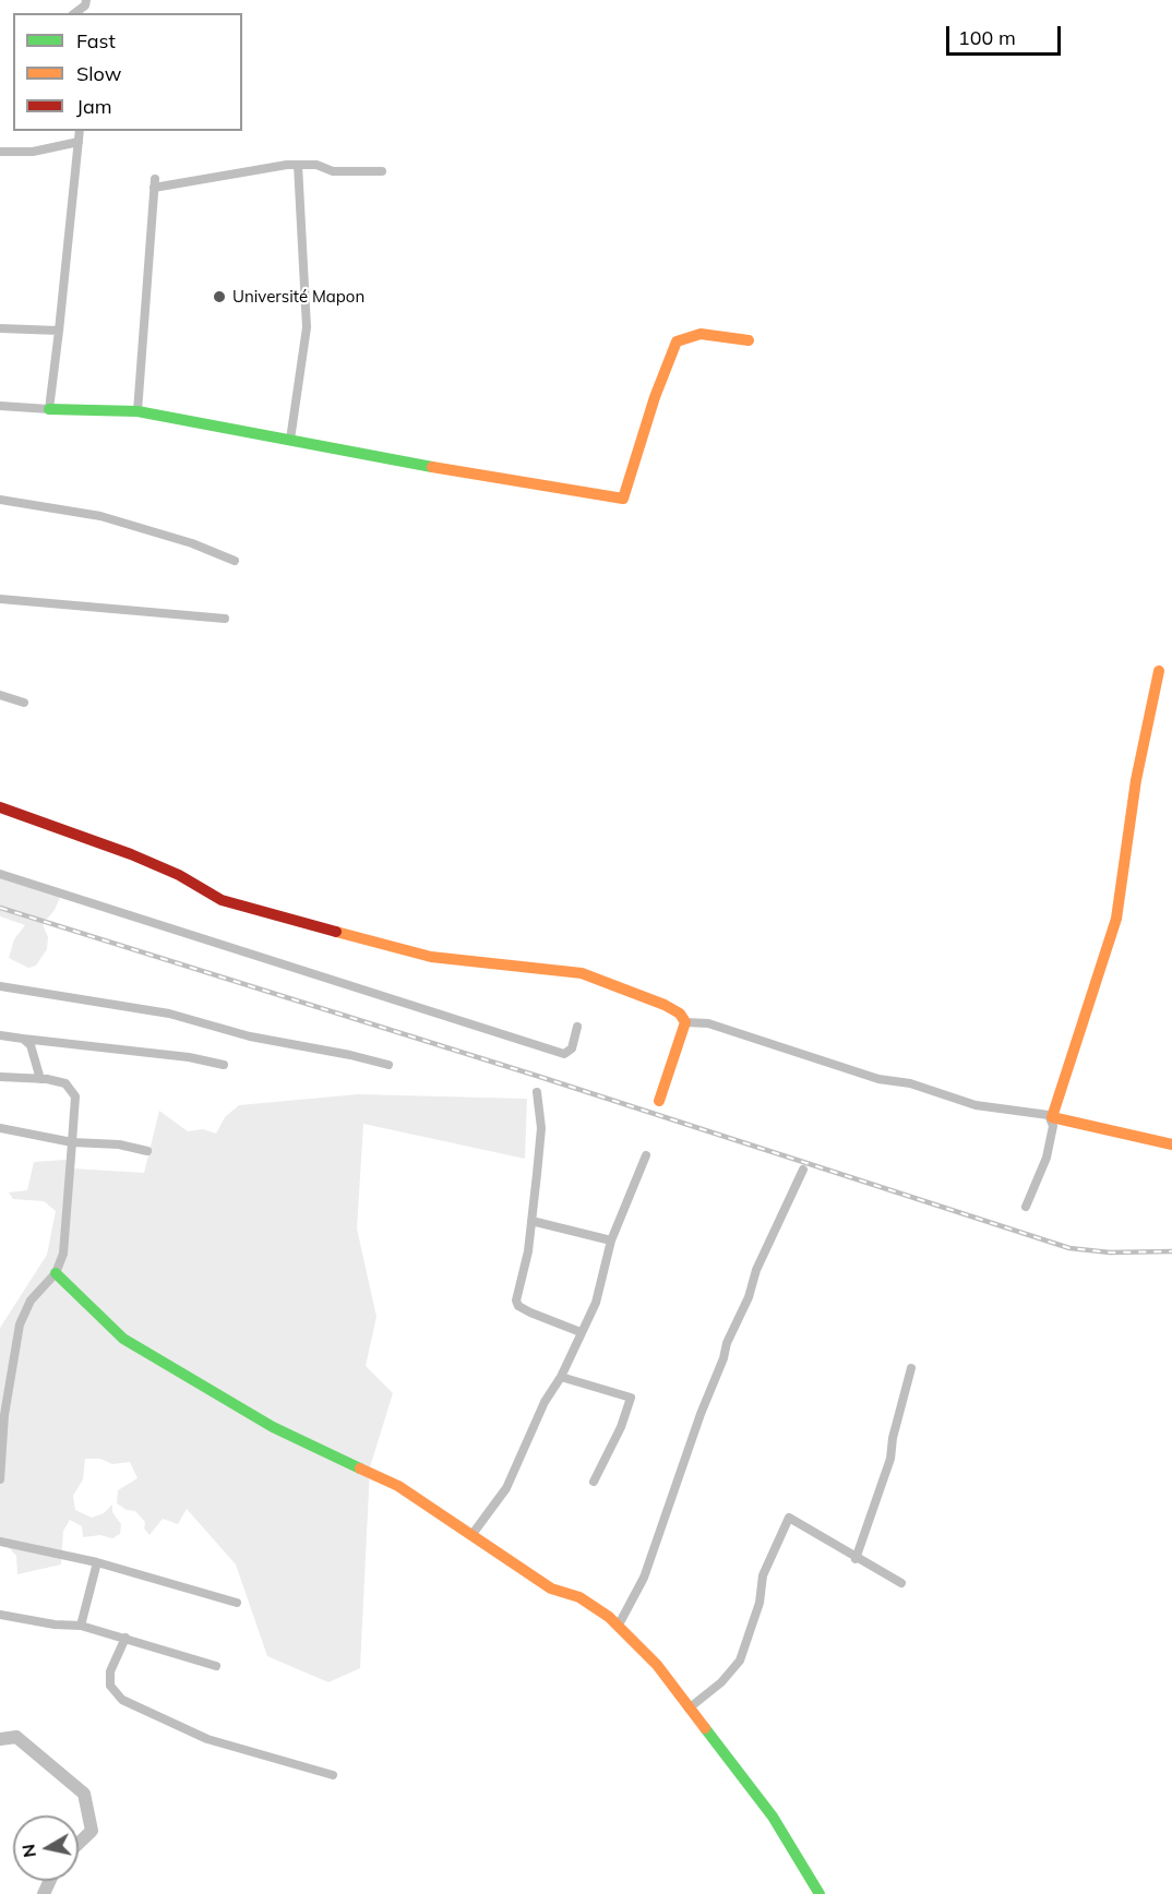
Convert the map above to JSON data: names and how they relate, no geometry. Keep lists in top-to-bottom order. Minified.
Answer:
{"places":["Université Mapon"],"legend":["Fast","Slow","Jam"],"scale_bar":"100 m","north":"left"}
